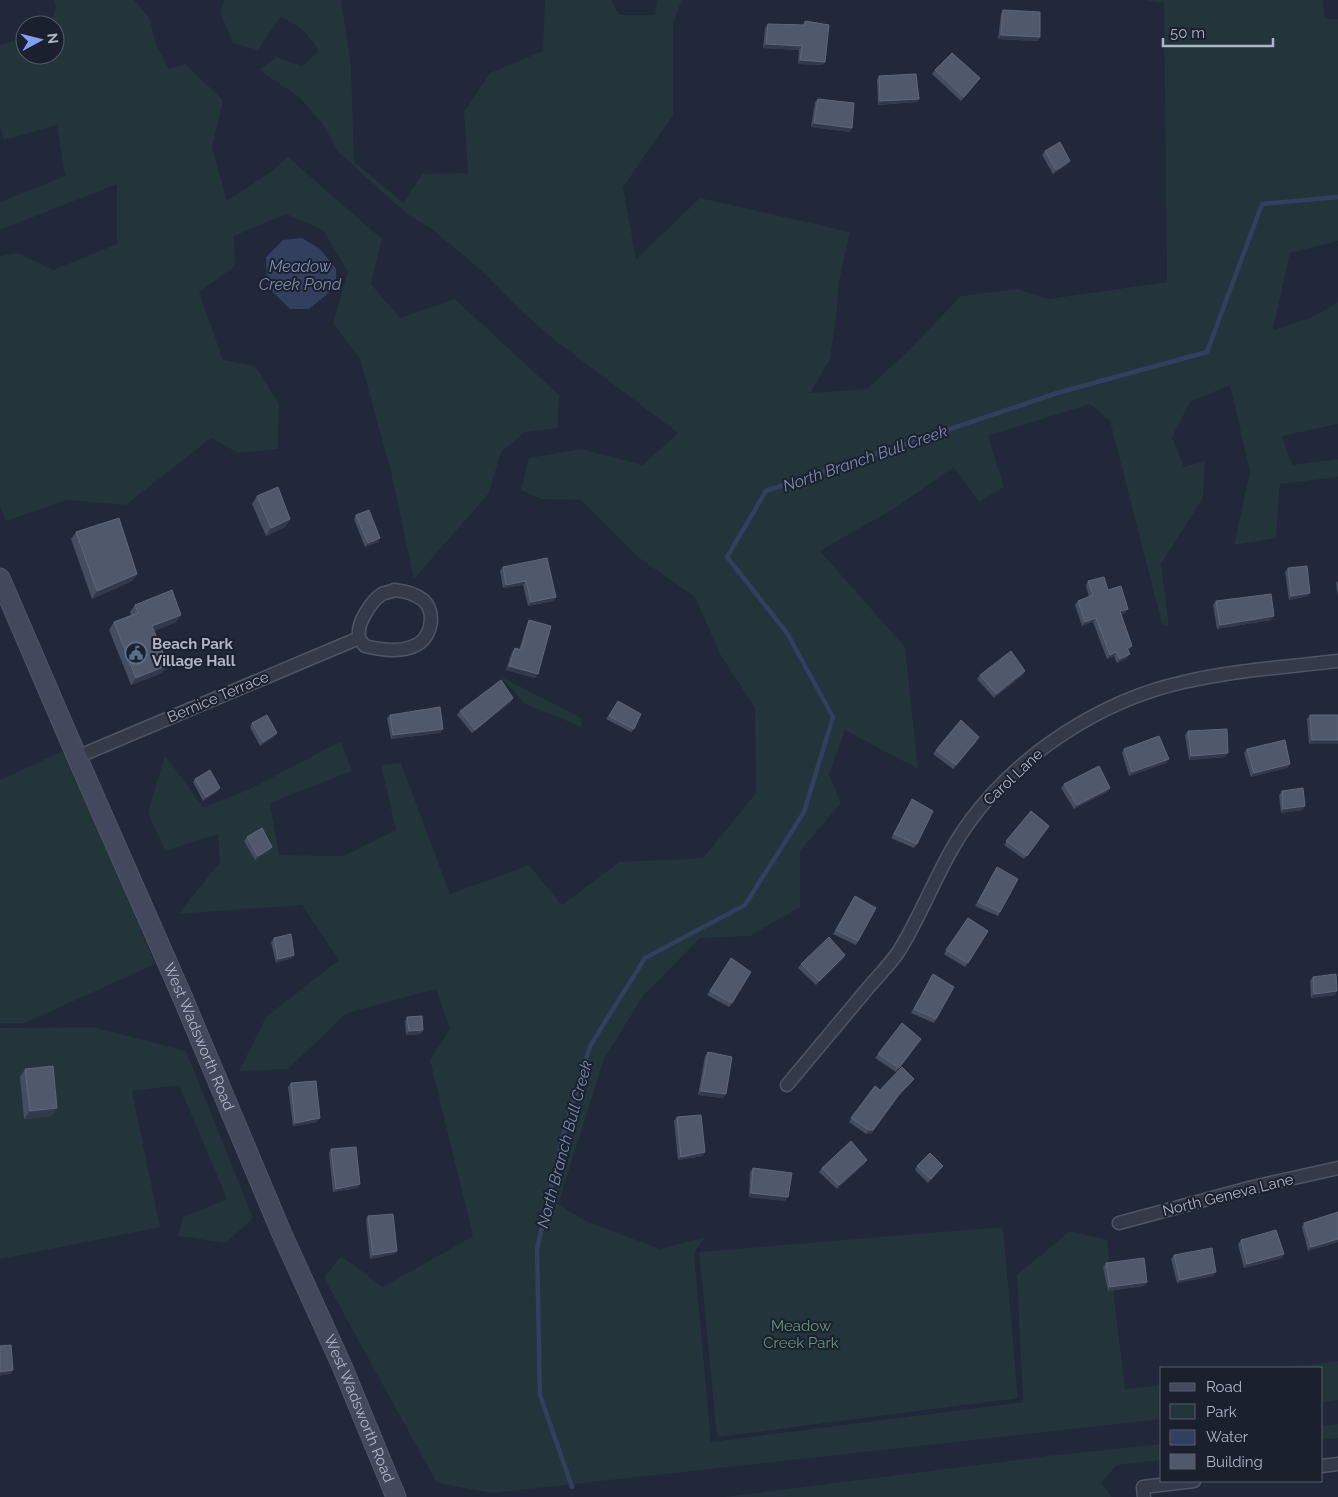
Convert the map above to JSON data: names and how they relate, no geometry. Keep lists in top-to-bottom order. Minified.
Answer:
{"streets":{"main road":["West Wadsworth Road"],"street":["Bernice Terrace","Carol Lane","North Geneva Lane"]},"crossings":[["Bernice Terrace","West Wadsworth Road"]],"water":["Meadow Creek Pond","North Branch Bull Creek"],"parks":["Meadow Creek Park"],"places":{"public building":["Beach Park Village Hall"]},"legend":["Road","Park","Water","Building"],"scale_bar":"50 m","north":"right"}
